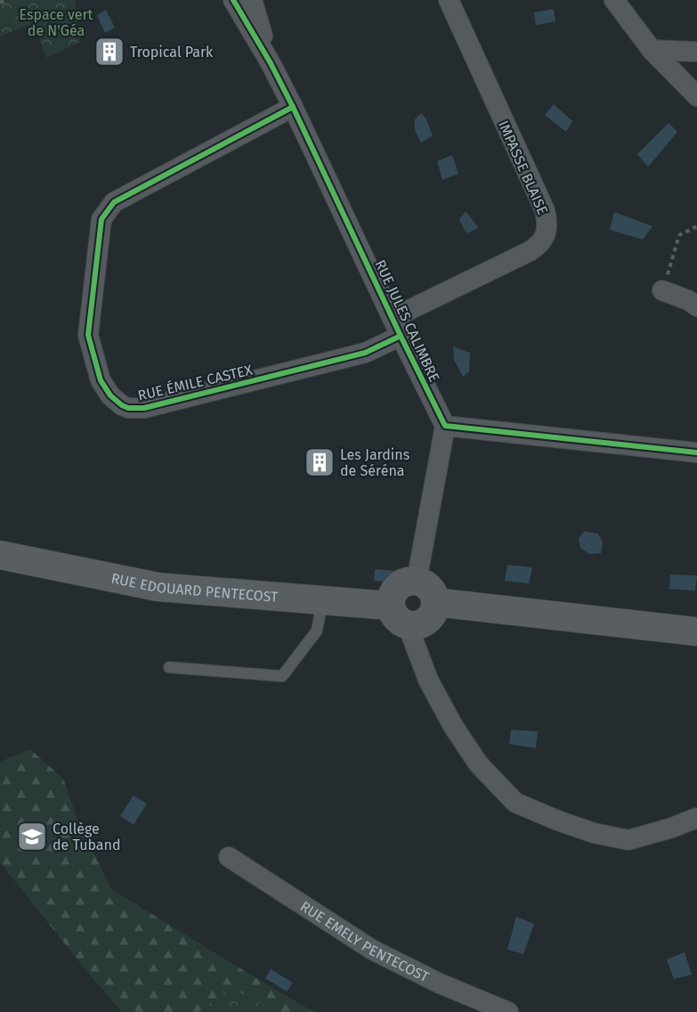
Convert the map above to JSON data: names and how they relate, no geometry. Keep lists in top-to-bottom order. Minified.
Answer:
{"streets":{"street":["IMPASSE BLAISE","RUE JULES CALIMBRE","RUE ÉMILE CASTEX","RUE EDOUARD PENTECOST","RUE EMELY PENTECOST"]},"crossings":[["IMPASSE BLAISE","RUE JULES CALIMBRE"],["IMPASSE BLAISE","RUE ÉMILE CASTEX"],["RUE JULES CALIMBRE","RUE ÉMILE CASTEX"]],"parks":["Espace vert de N'Géa"],"places":{"building":["Tropical Park","Les Jardins de Séréna"],"school or university":["Collège de Tuband"]}}
